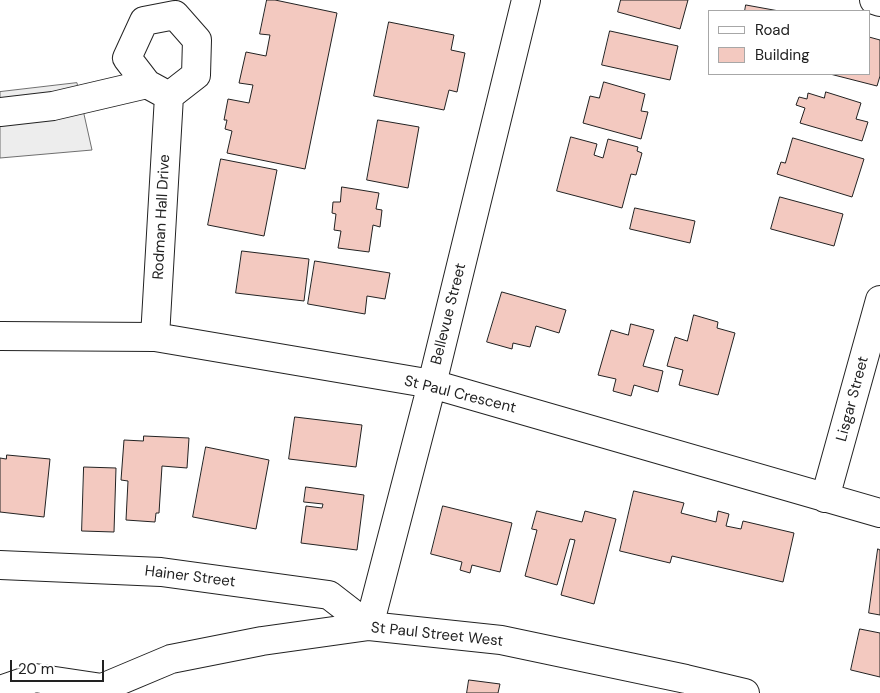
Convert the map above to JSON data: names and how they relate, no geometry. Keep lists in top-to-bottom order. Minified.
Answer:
{"streets":{"street":["Rodman Hall Drive","Bellevue Street","St Paul Crescent","Lisgar Street","Hainer Street","St Paul Street West"]},"crossings":[["Rodman Hall Drive","St Paul Crescent"],["Bellevue Street","St Paul Crescent"],["Bellevue Street","Hainer Street"],["Bellevue Street","St Paul Street West"],["St Paul Crescent","Lisgar Street"],["Hainer Street","St Paul Street West"]],"legend":["Road","Building"],"scale_bar":"20 m"}
